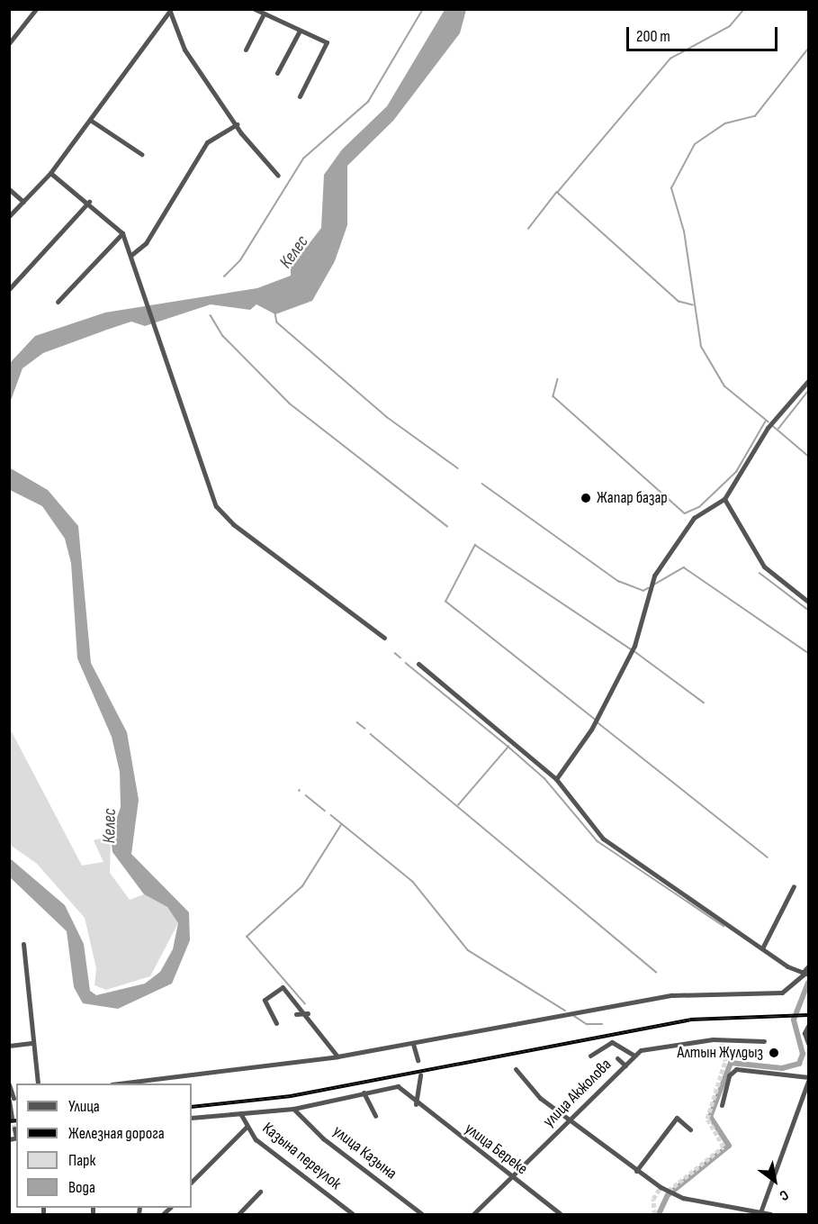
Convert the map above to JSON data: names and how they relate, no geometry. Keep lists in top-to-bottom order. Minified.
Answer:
{"streets":{"street":["улица Акжолова","улица Береке","улица Казына","Казына переулок"]},"crossings":[["улица Акжолова","улица Береке"]],"water":["Келес"],"places":["Жапар базар","Алтын Жулдыз"],"legend":["Улица","Железная дорога","Парк","Вода"],"scale_bar":"200 m","north":"bottom right"}
